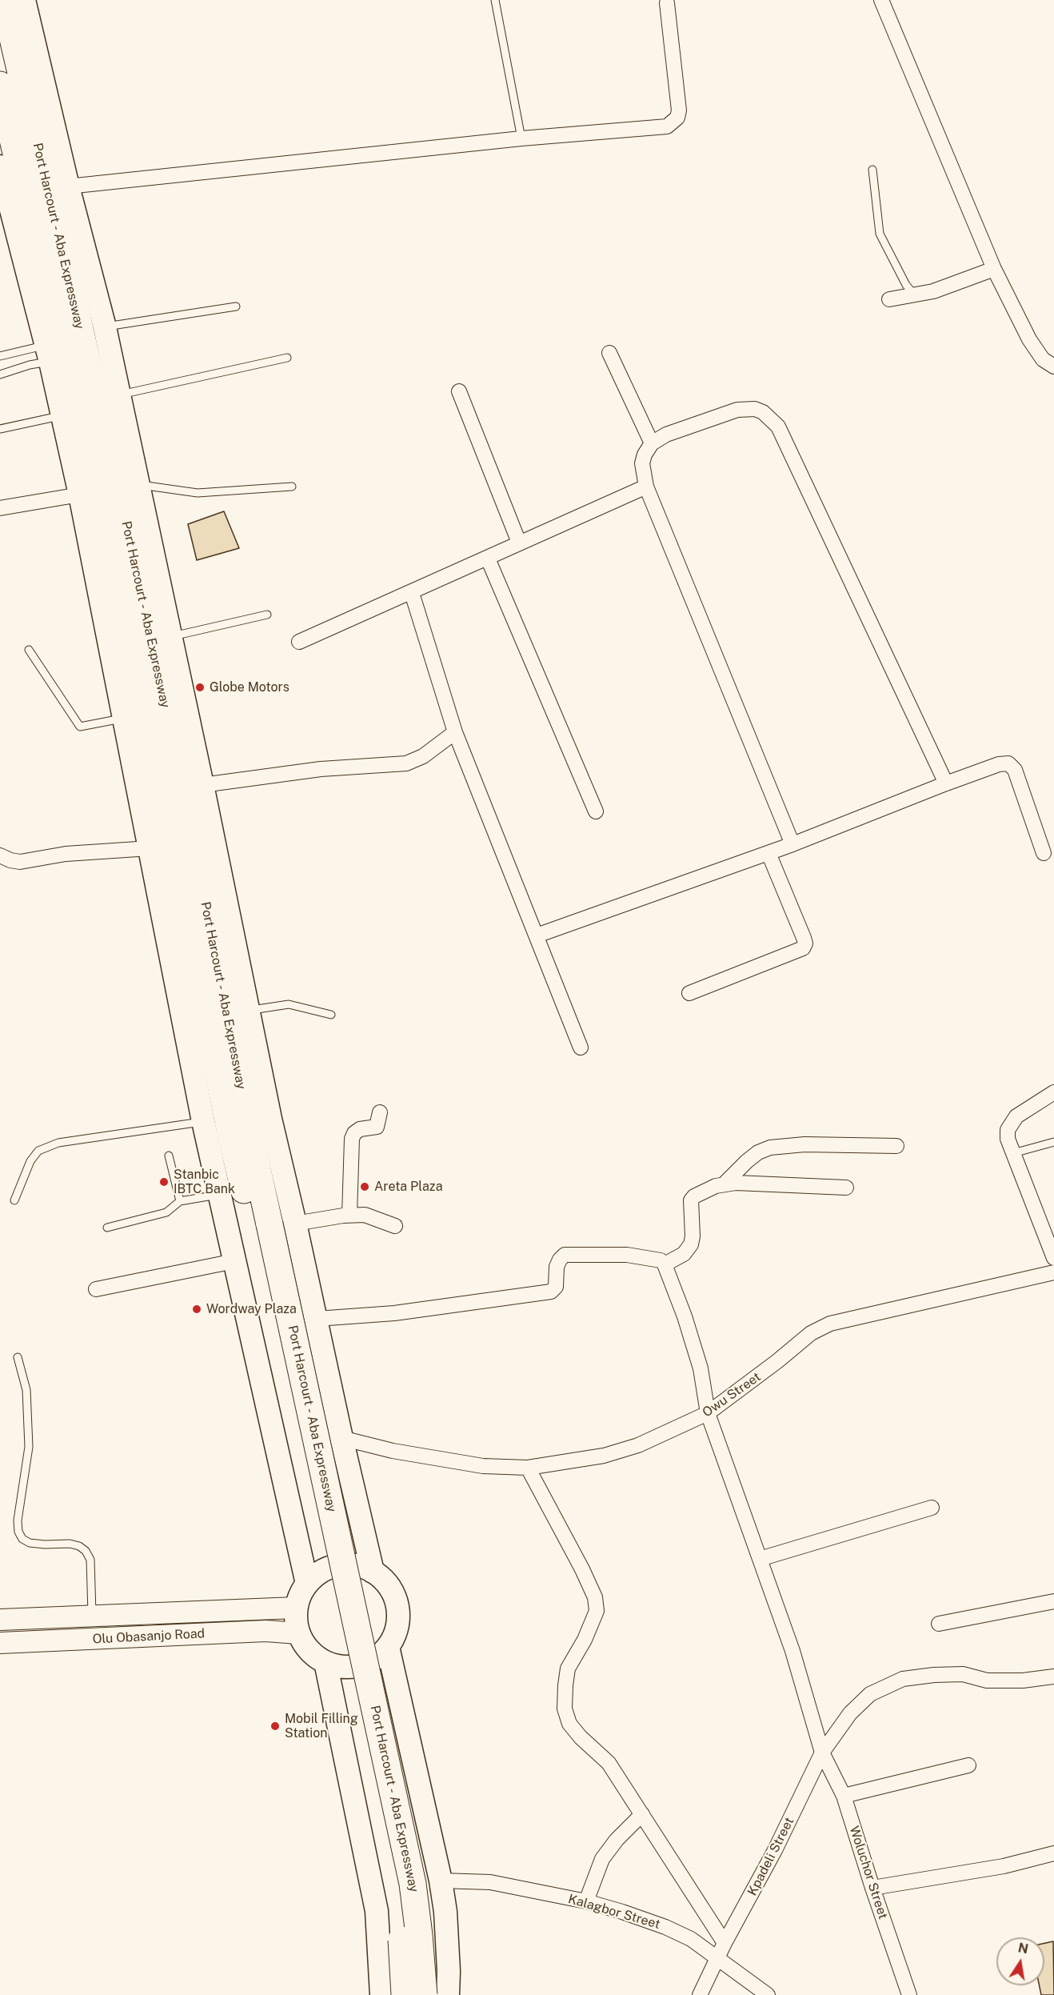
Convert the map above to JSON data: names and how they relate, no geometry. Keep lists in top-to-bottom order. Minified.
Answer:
{"streets":{"highway":["Port Harcourt - Aba Expressway"],"main road":["Olu Obasanjo Road"],"street":["Owu Street","Kpadeli Street","Woluchor Street","Kalagbor Street"]},"crossings":[["Owu Street","Woluchor Street"],["Kpadeli Street","Woluchor Street"],["Kpadeli Street","Kalagbor Street"]],"places":["Globe Motors","Stanbic IBTC Bank","Areta Plaza","Wordway Plaza","Mobil Filling Station"],"north":"top"}
